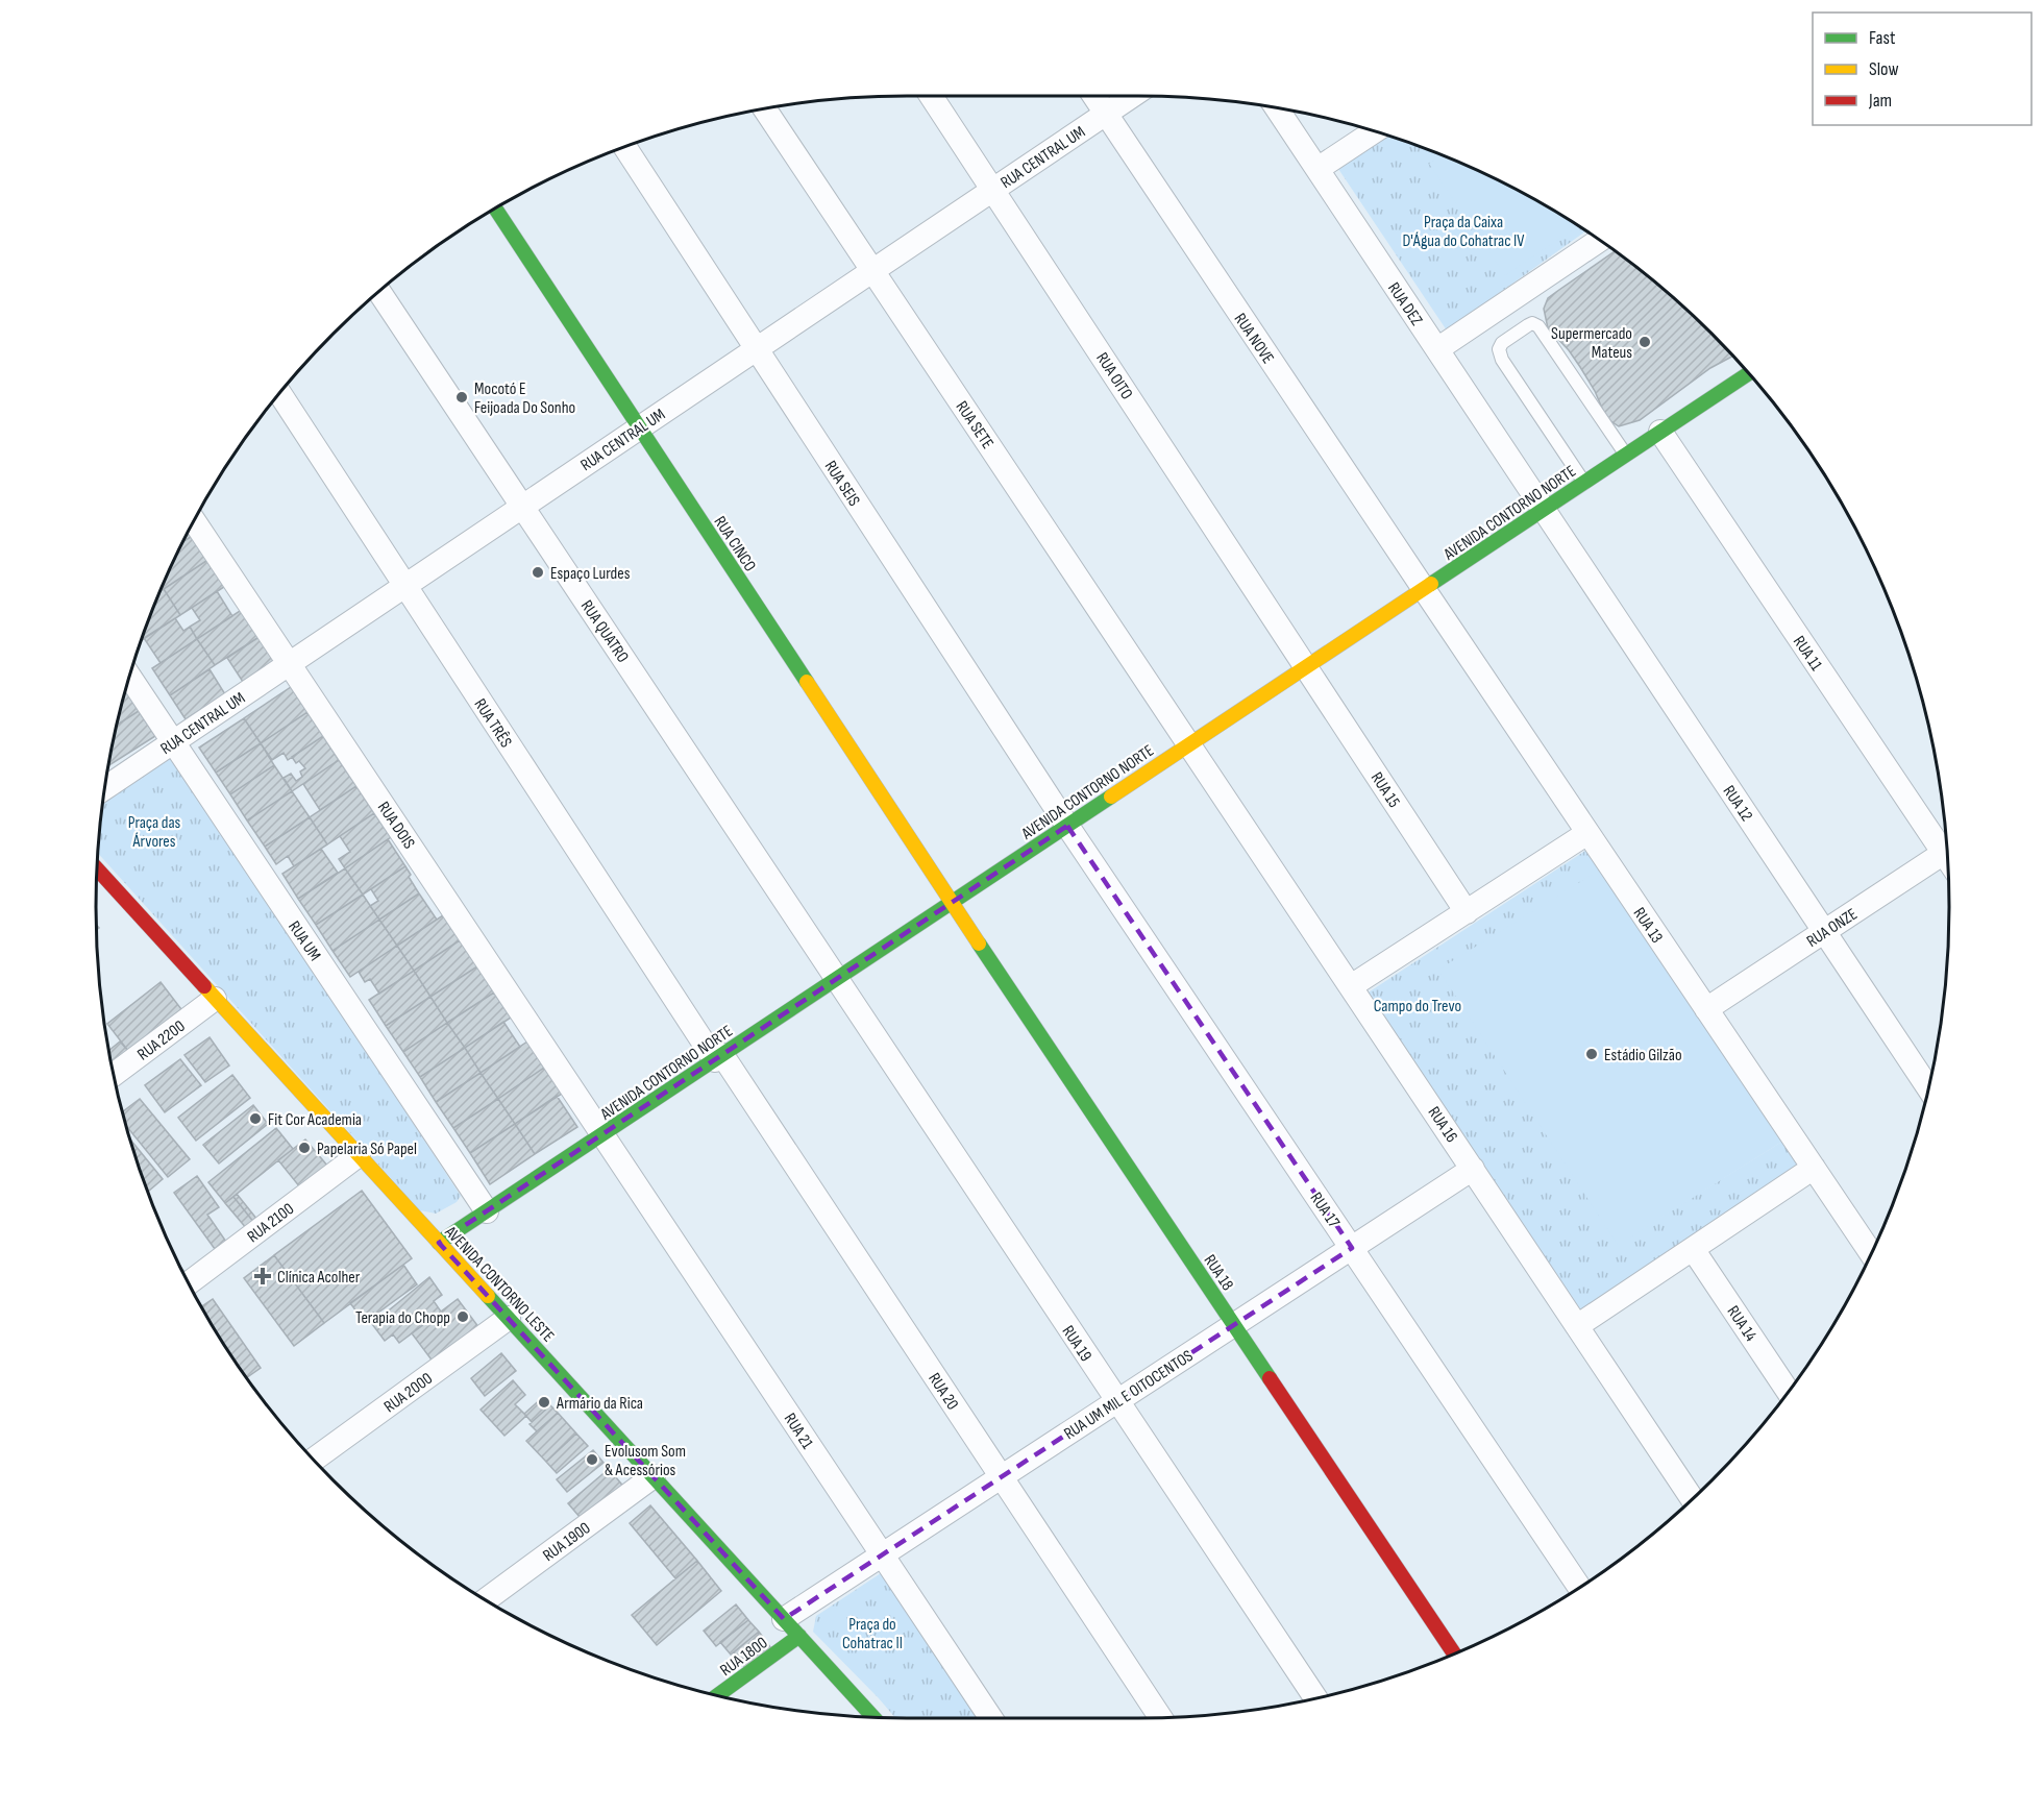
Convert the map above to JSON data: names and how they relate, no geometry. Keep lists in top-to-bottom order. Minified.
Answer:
{"streets":{"street":["RUA CENTRAL UM","RUA DEZ","RUA NOVE","RUA OITO","RUA SETE","RUA SEIS","AVENIDA CONTORNO NORTE","RUA CINCO","RUA QUATRO","RUA 11","RUA TRÊS","RUA 15","RUA 12","RUA DOIS","RUA 13","RUA ONZE","RUA UM","RUA 2200","RUA 16","RUA 17","RUA 2100","RUA 18","AVENIDA CONTORNO LESTE","RUA 14","RUA 19","RUA 20","RUA 2000","RUA UM MIL E OITOCENTOS","RUA 21","RUA 1900","RUA 1800"]},"crossings":[["RUA CENTRAL UM","RUA NOVE"],["RUA CENTRAL UM","RUA OITO"],["RUA CENTRAL UM","RUA SETE"],["RUA CENTRAL UM","RUA SEIS"],["RUA CENTRAL UM","RUA CINCO"],["RUA CENTRAL UM","RUA QUATRO"],["RUA CENTRAL UM","RUA TRÊS"],["RUA CENTRAL UM","RUA DOIS"],["RUA CENTRAL UM","RUA UM"],["RUA DEZ","AVENIDA CONTORNO NORTE"],["RUA DEZ","RUA 12"],["RUA NOVE","AVENIDA CONTORNO NORTE"],["RUA NOVE","RUA 13"],["RUA OITO","AVENIDA CONTORNO NORTE"],["RUA OITO","RUA 15"],["RUA SETE","AVENIDA CONTORNO NORTE"],["RUA SETE","RUA 16"],["RUA SEIS","AVENIDA CONTORNO NORTE"],["RUA SEIS","RUA 17"],["AVENIDA CONTORNO NORTE","RUA CINCO"],["AVENIDA CONTORNO NORTE","RUA QUATRO"],["AVENIDA CONTORNO NORTE","RUA 11"],["AVENIDA CONTORNO NORTE","RUA TRÊS"],["AVENIDA CONTORNO NORTE","RUA 15"],["AVENIDA CONTORNO NORTE","RUA 12"],["AVENIDA CONTORNO NORTE","RUA DOIS"],["AVENIDA CONTORNO NORTE","RUA 13"],["AVENIDA CONTORNO NORTE","RUA UM"],["AVENIDA CONTORNO NORTE","RUA 16"],["AVENIDA CONTORNO NORTE","RUA 17"],["AVENIDA CONTORNO NORTE","RUA 18"],["AVENIDA CONTORNO NORTE","AVENIDA CONTORNO LESTE"],["AVENIDA CONTORNO NORTE","RUA 19"],["AVENIDA CONTORNO NORTE","RUA 20"],["AVENIDA CONTORNO NORTE","RUA 21"],["RUA CINCO","RUA 18"],["RUA QUATRO","RUA 19"],["RUA TRÊS","RUA 20"],["RUA 12","RUA ONZE"],["RUA DOIS","RUA 21"],["RUA 13","RUA ONZE"],["RUA 2200","AVENIDA CONTORNO LESTE"],["RUA 16","RUA UM MIL E OITOCENTOS"],["RUA 17","RUA UM MIL E OITOCENTOS"],["RUA 2100","AVENIDA CONTORNO LESTE"],["RUA 18","RUA UM MIL E OITOCENTOS"],["AVENIDA CONTORNO LESTE","RUA 2000"],["AVENIDA CONTORNO LESTE","RUA UM MIL E OITOCENTOS"],["AVENIDA CONTORNO LESTE","RUA 1900"],["AVENIDA CONTORNO LESTE","RUA 1800"],["RUA 19","RUA UM MIL E OITOCENTOS"],["RUA 20","RUA UM MIL E OITOCENTOS"],["RUA UM MIL E OITOCENTOS","RUA 21"],["RUA UM MIL E OITOCENTOS","RUA 1800"]],"parks":["Praça da Caixa D'Água do Cohatrac IV","Praça das Árvores","Campo do Trevo","Praça do Cohatrac II"],"places":{"other":["Supermercado Mateus","Mocotó E Feijoada Do Sonho","Espaço Lurdes","Estádio Gilzão","Fit Cor Academia","Papelaria Só Papel","Terapia do Chopp","Armário da Rica","Evolusom Som & Acessórios"],"health":["Clínica Acolher"]},"legend":["Fast","Slow","Jam"]}
